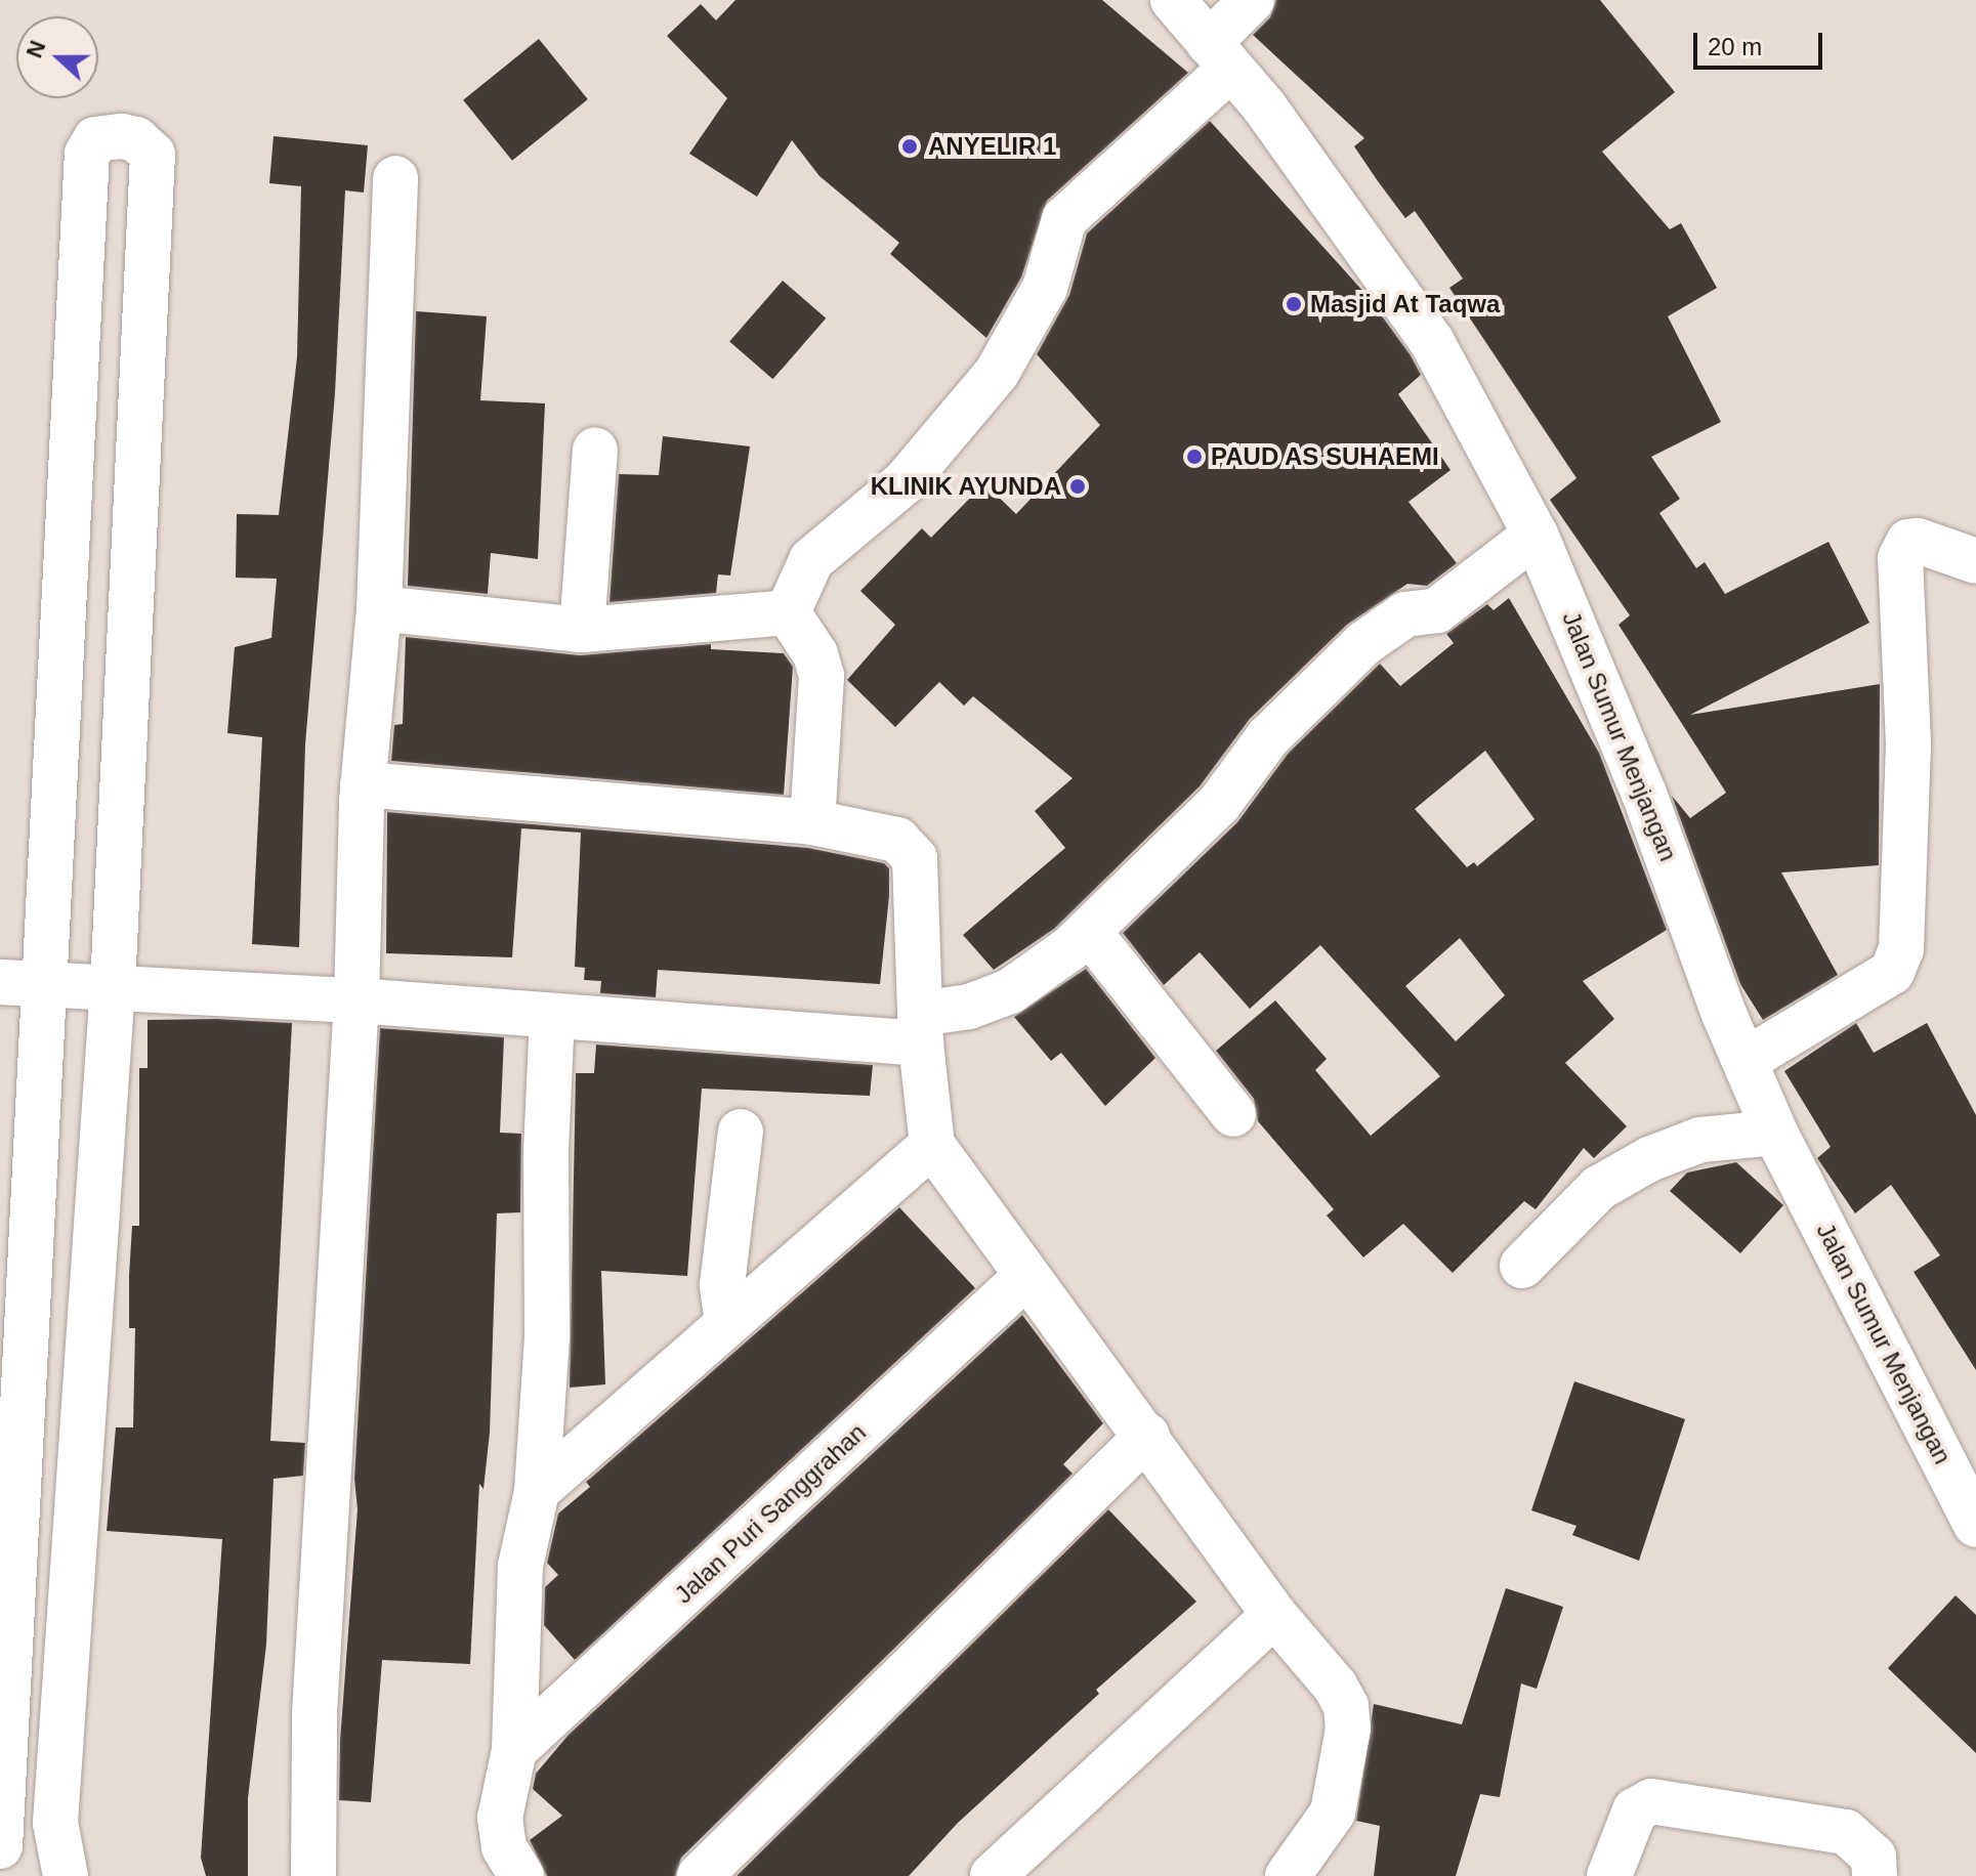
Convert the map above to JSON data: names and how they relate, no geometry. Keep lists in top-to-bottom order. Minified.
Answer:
{"streets":{"street":["Jalan Sumur Menjangan","Jalan Puri Sanggrahan"]},"places":["ANYELIR 1","Masjid At Taqwa","PAUD AS SUHAEMI","KLINIK AYUNDA"],"scale_bar":"20 m","north":"left"}
